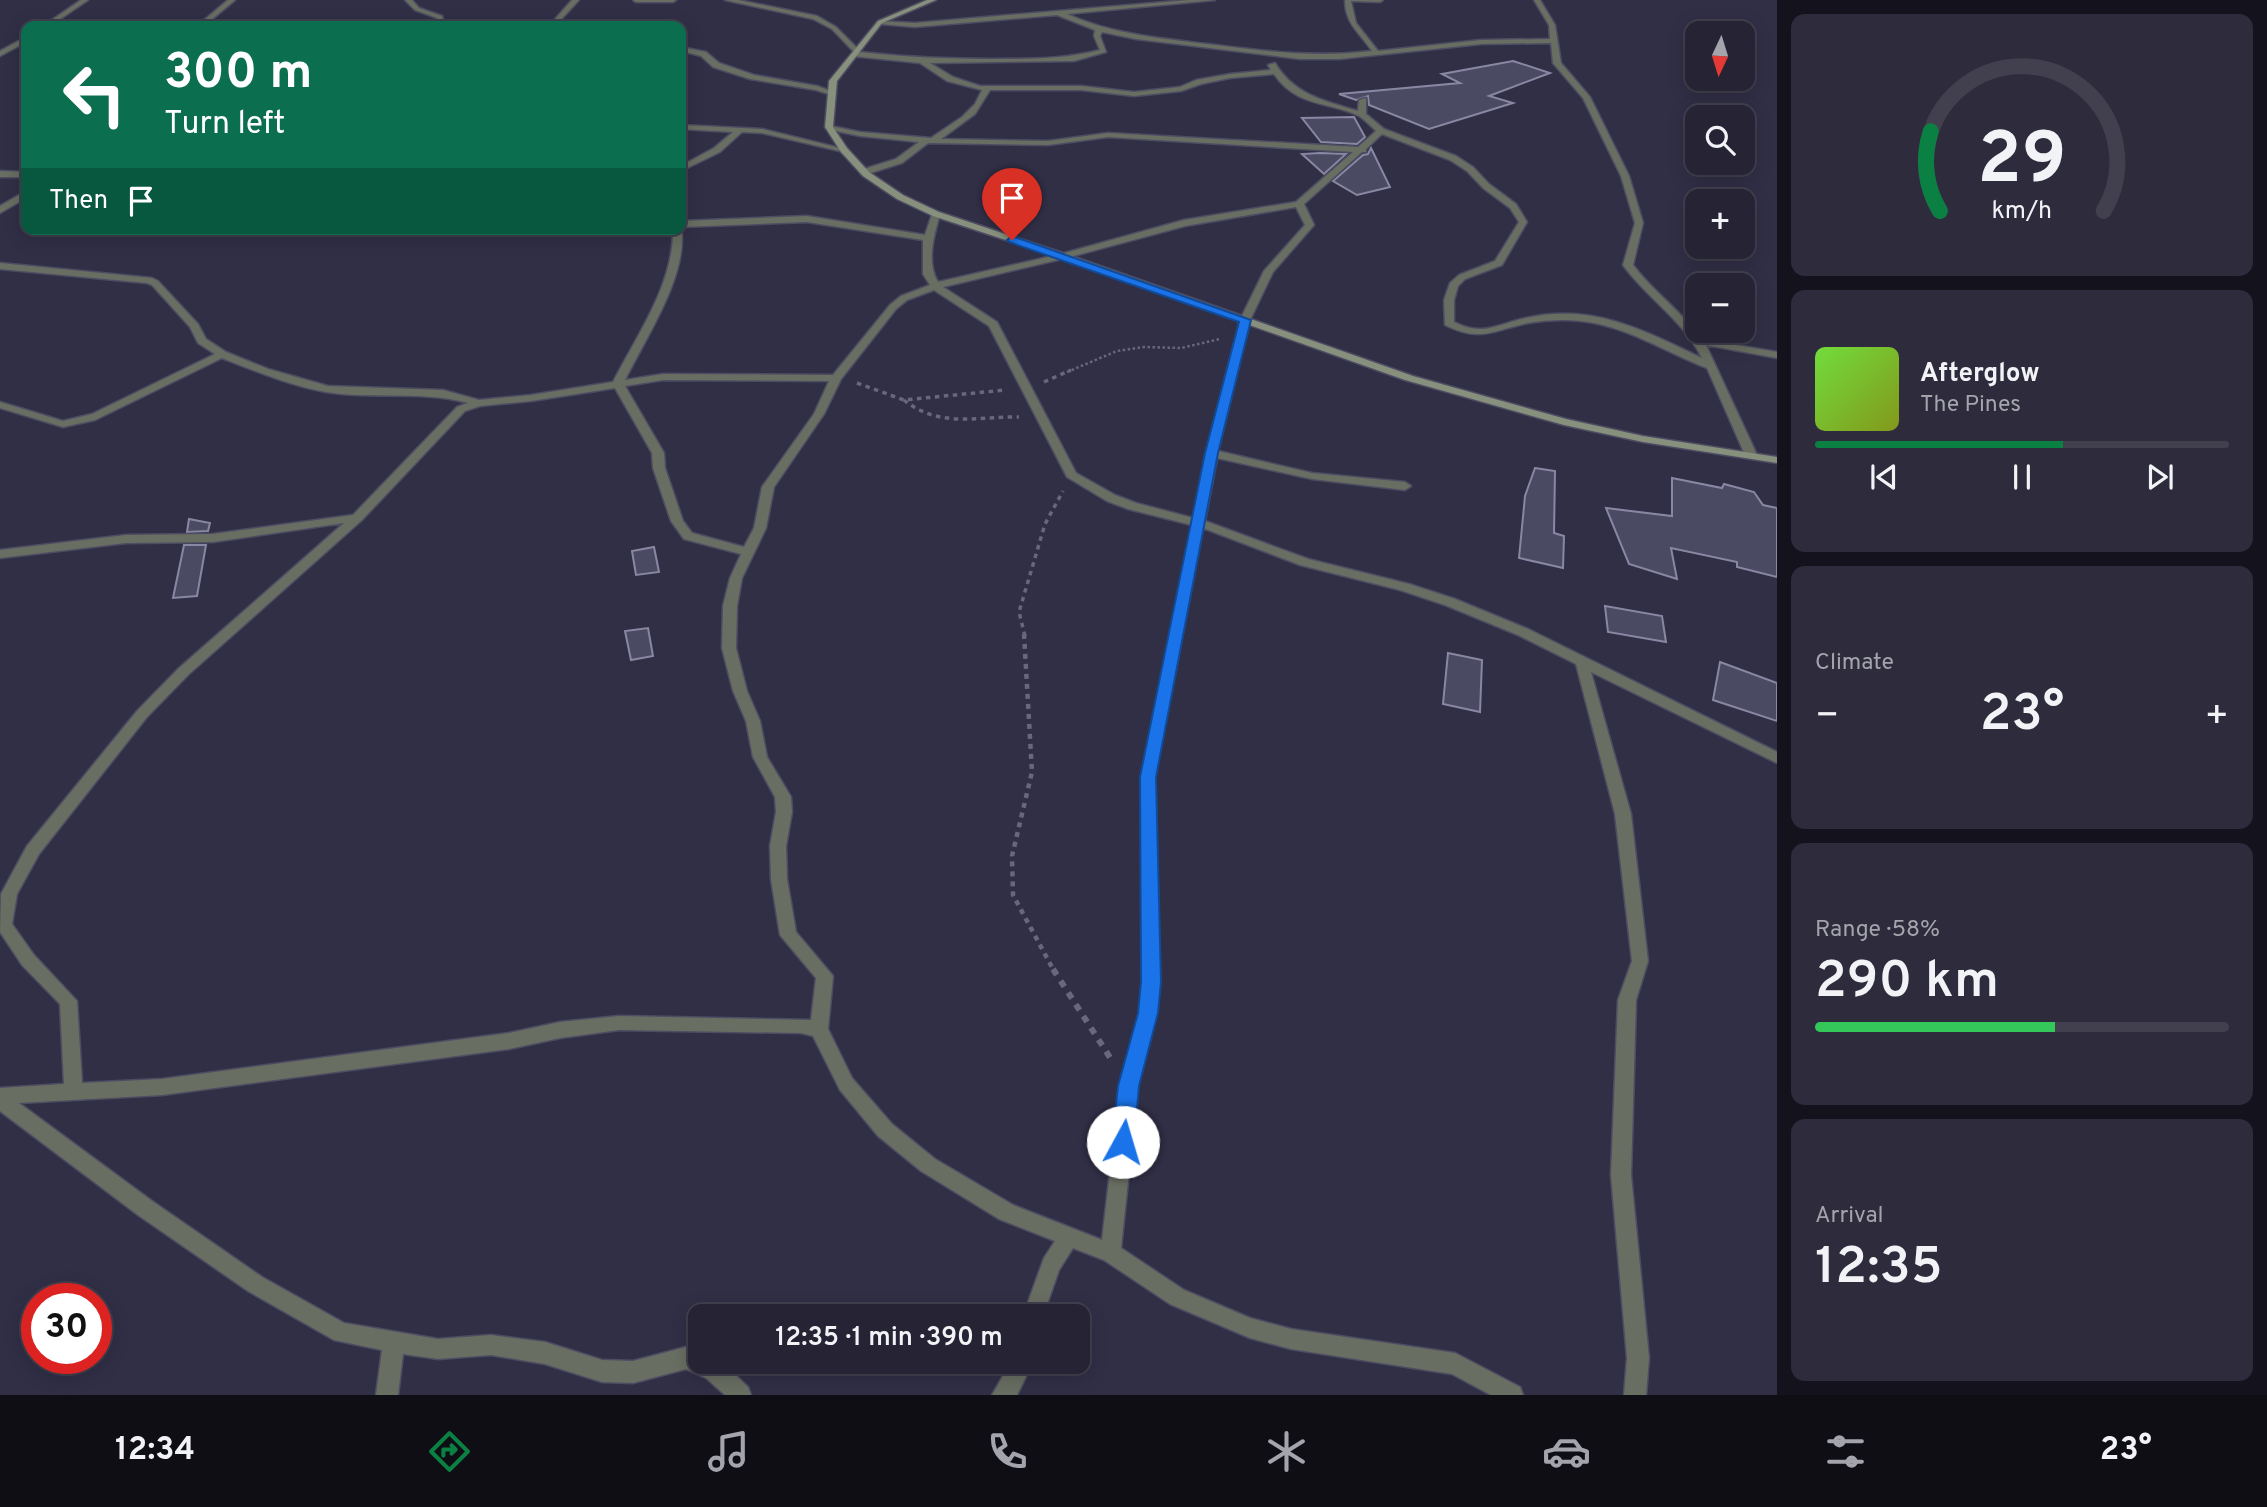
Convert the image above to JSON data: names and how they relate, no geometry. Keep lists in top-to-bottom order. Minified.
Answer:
{"north":"bottom","page":{"map_buttons":["+","−"],"turn":["300 m","Turn left"],"then":"Then","song":["Afterglow","The Pines"],"tile":["Climate",["Range · 58%","290 km"],["Arrival","12:35"]],"heat":["−","23°","+"],"limit":"30","trip":"12:35 · 1 min · 390 m","tabs":["12:34","23°"],"gauge":["29","km/h"]}}
